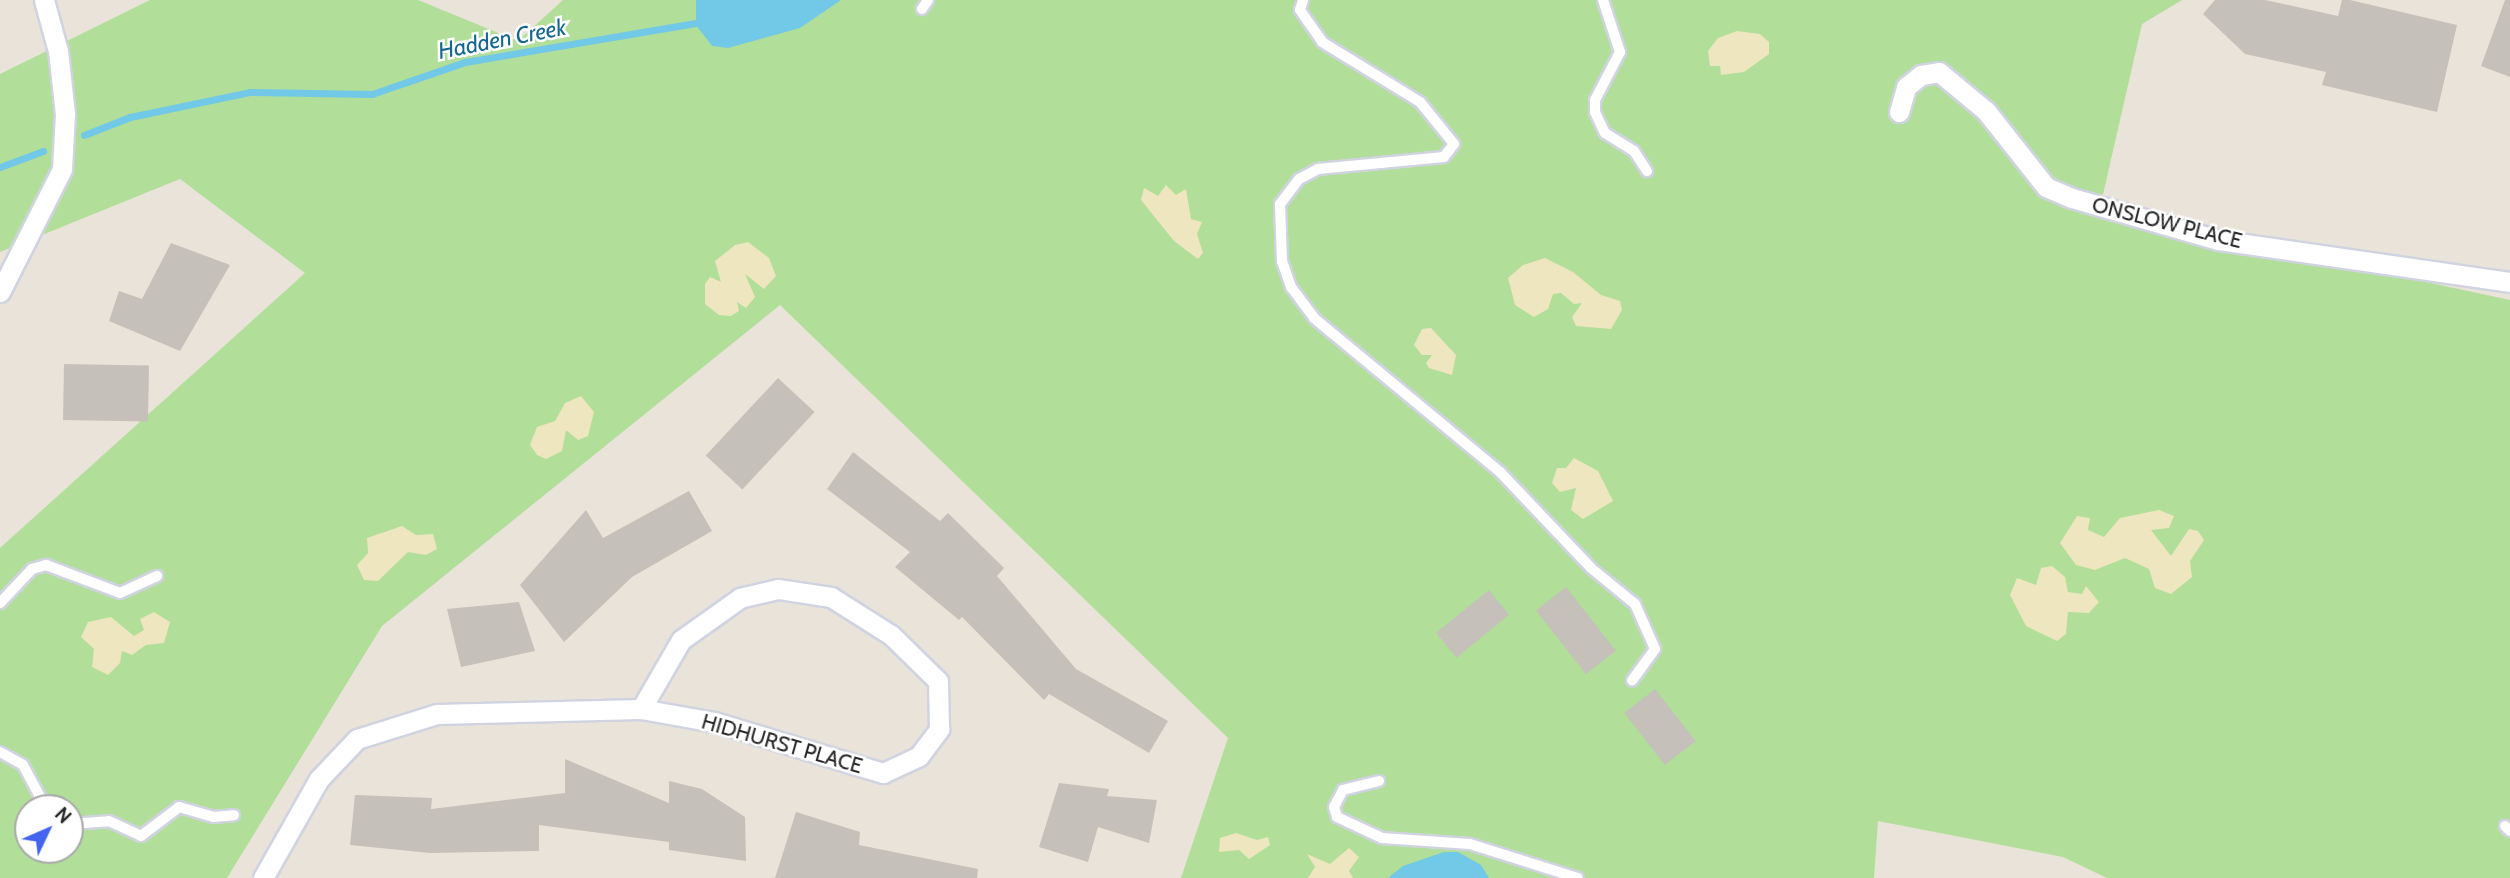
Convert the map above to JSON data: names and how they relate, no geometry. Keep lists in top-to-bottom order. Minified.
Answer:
{"streets":{"street":["ONSLOW PLACE","HIDHURST PLACE"]},"water":["Hadden Creek"],"north":"top right"}
